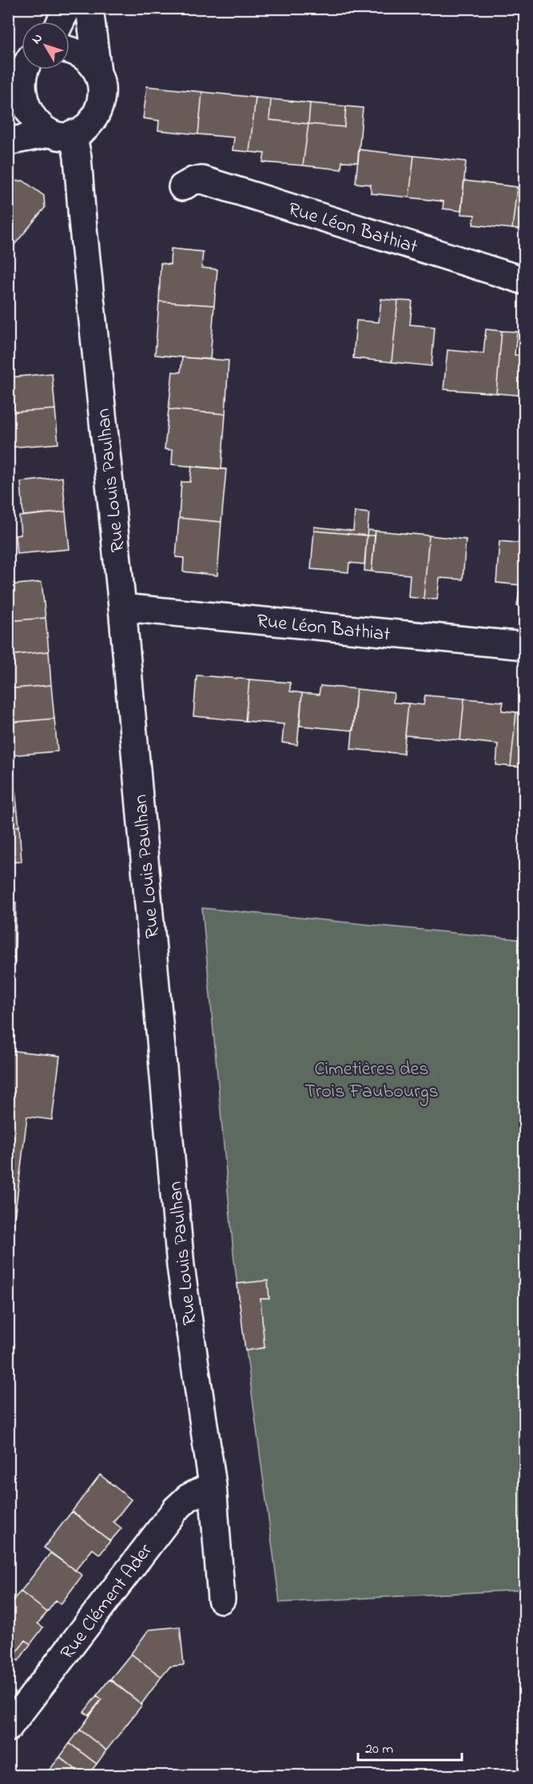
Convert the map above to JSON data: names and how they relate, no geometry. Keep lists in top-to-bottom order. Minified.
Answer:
{"streets":{"street":["Rue Léon Bathiat","Rue Louis Paulhan","Rue Clément Ader"]},"crossings":[["Rue Léon Bathiat","Rue Louis Paulhan"],["Rue Louis Paulhan","Rue Clément Ader"]],"parks":["Cimetières des Trois Faubourgs"],"scale_bar":"20 m","north":"top left"}
